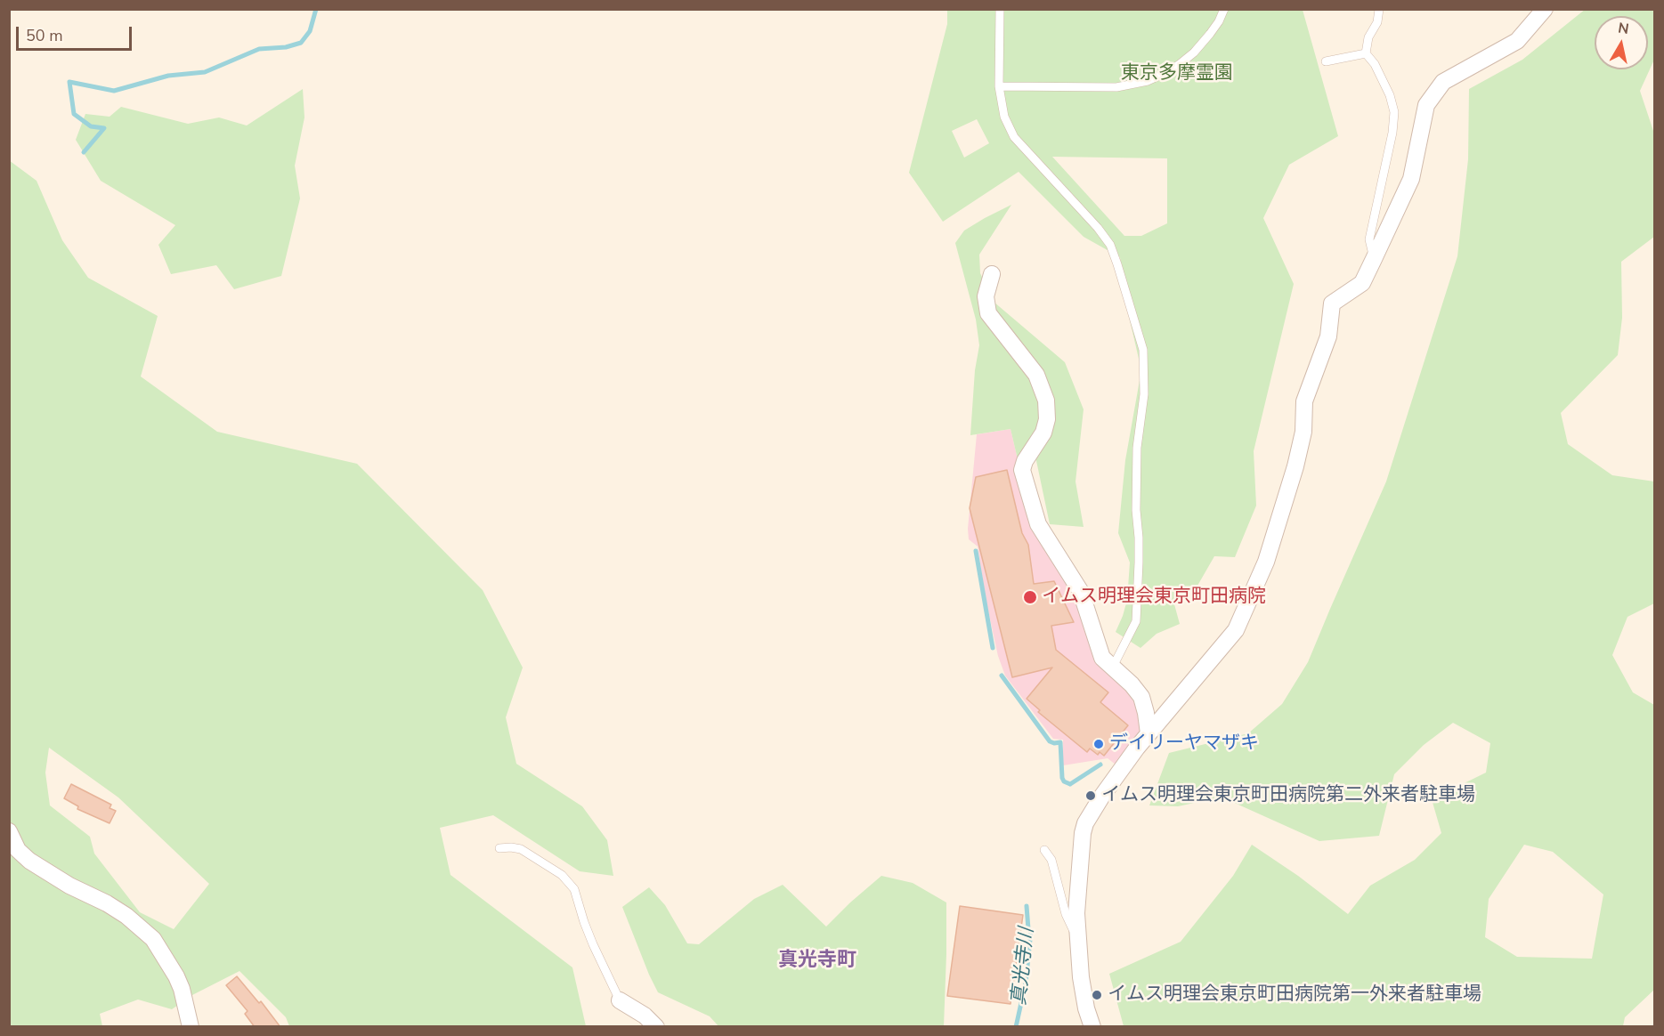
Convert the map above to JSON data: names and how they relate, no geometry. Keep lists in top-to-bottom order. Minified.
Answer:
{"districts":["真光寺町"],"water":["真光寺川"],"parks":["東京多摩霊園"],"places":["イムス明理会東京町田病院","デイリーヤマザキ","イムス明理会東京町田病院第二外来者駐車場","イムス明理会東京町田病院第一外来者駐車場"],"scale_bar":"50 m","north":"top"}
